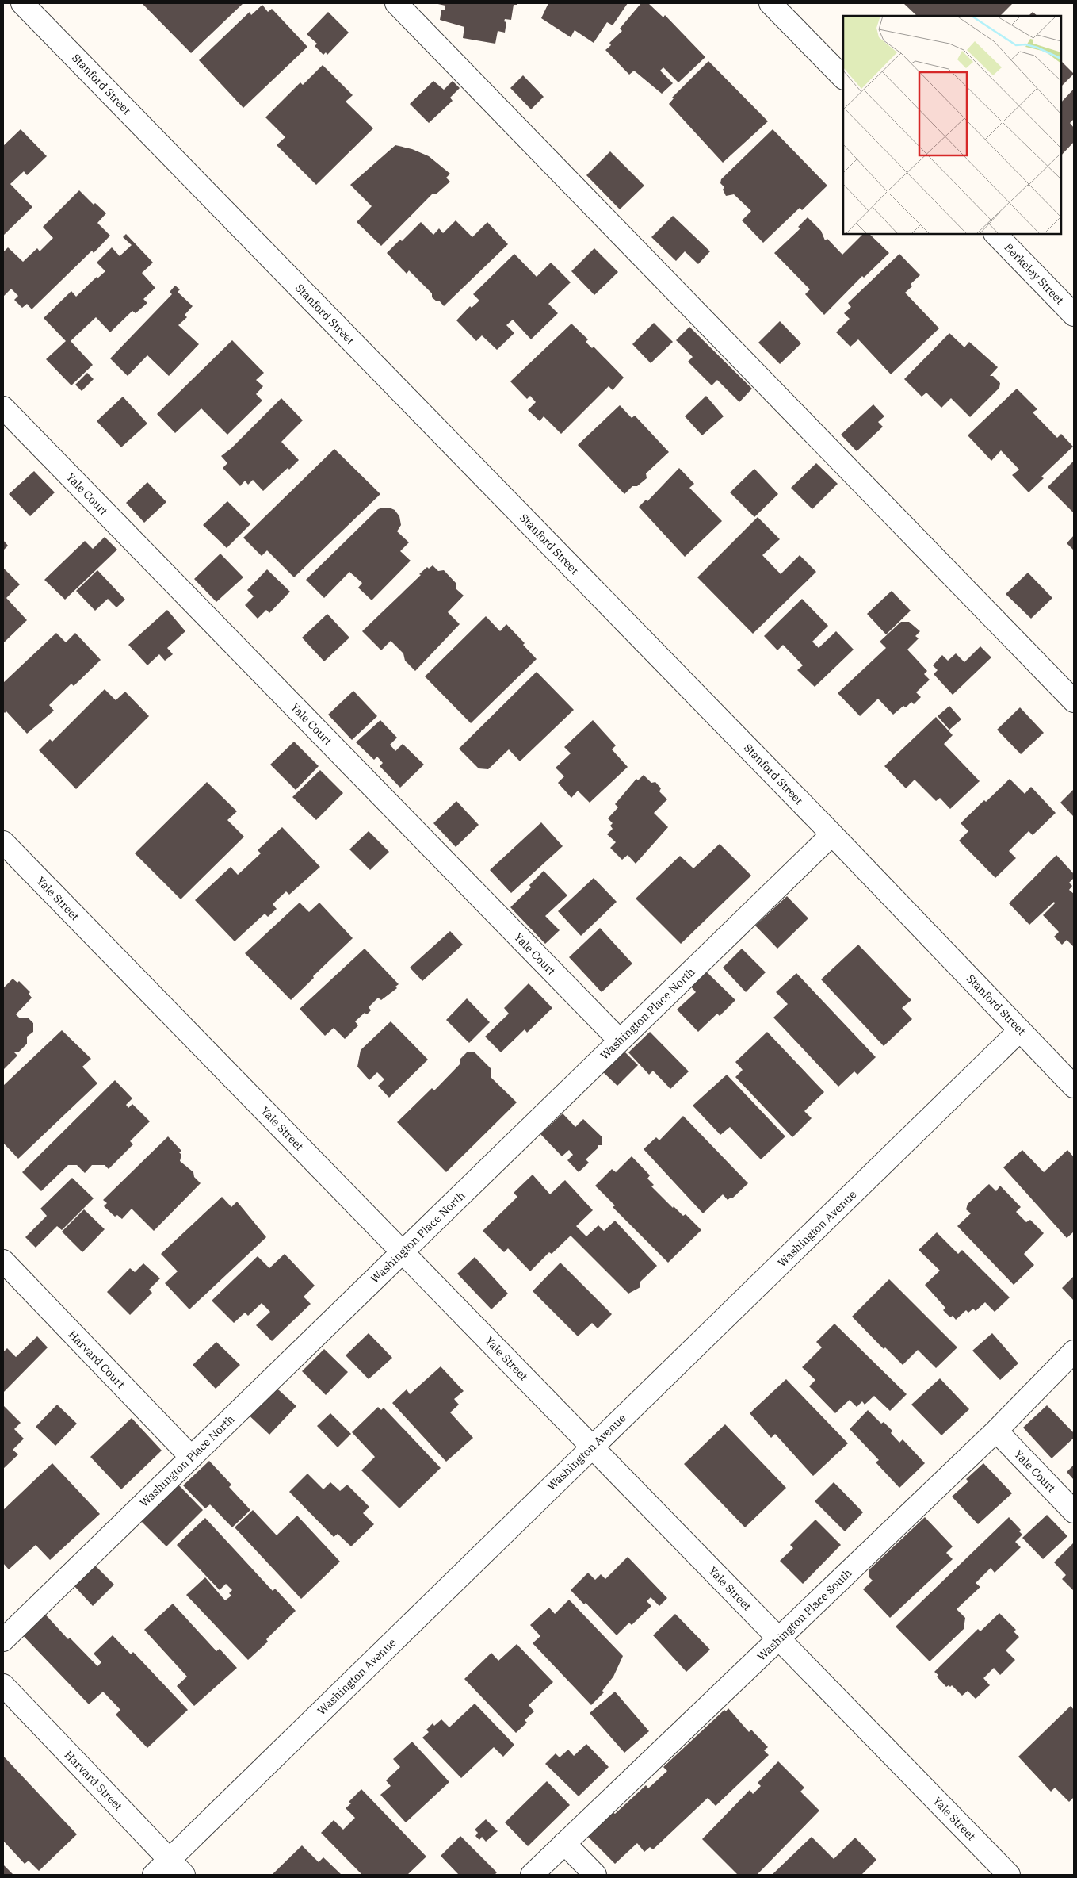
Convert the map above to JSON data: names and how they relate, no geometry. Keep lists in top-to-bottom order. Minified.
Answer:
{"streets":{"street":["Stanford Street","Berkeley Street","Yale Court","Yale Street","Washington Place North","Washington Avenue","Harvard Court","Washington Place South","Harvard Street"]},"crossings":[["Stanford Street","Washington Place North"],["Stanford Street","Washington Avenue"],["Yale Court","Washington Place North"],["Yale Court","Washington Place South"],["Yale Street","Washington Place North"],["Yale Street","Washington Avenue"],["Yale Street","Washington Place South"],["Washington Place North","Harvard Court"],["Washington Avenue","Harvard Street"]]}
